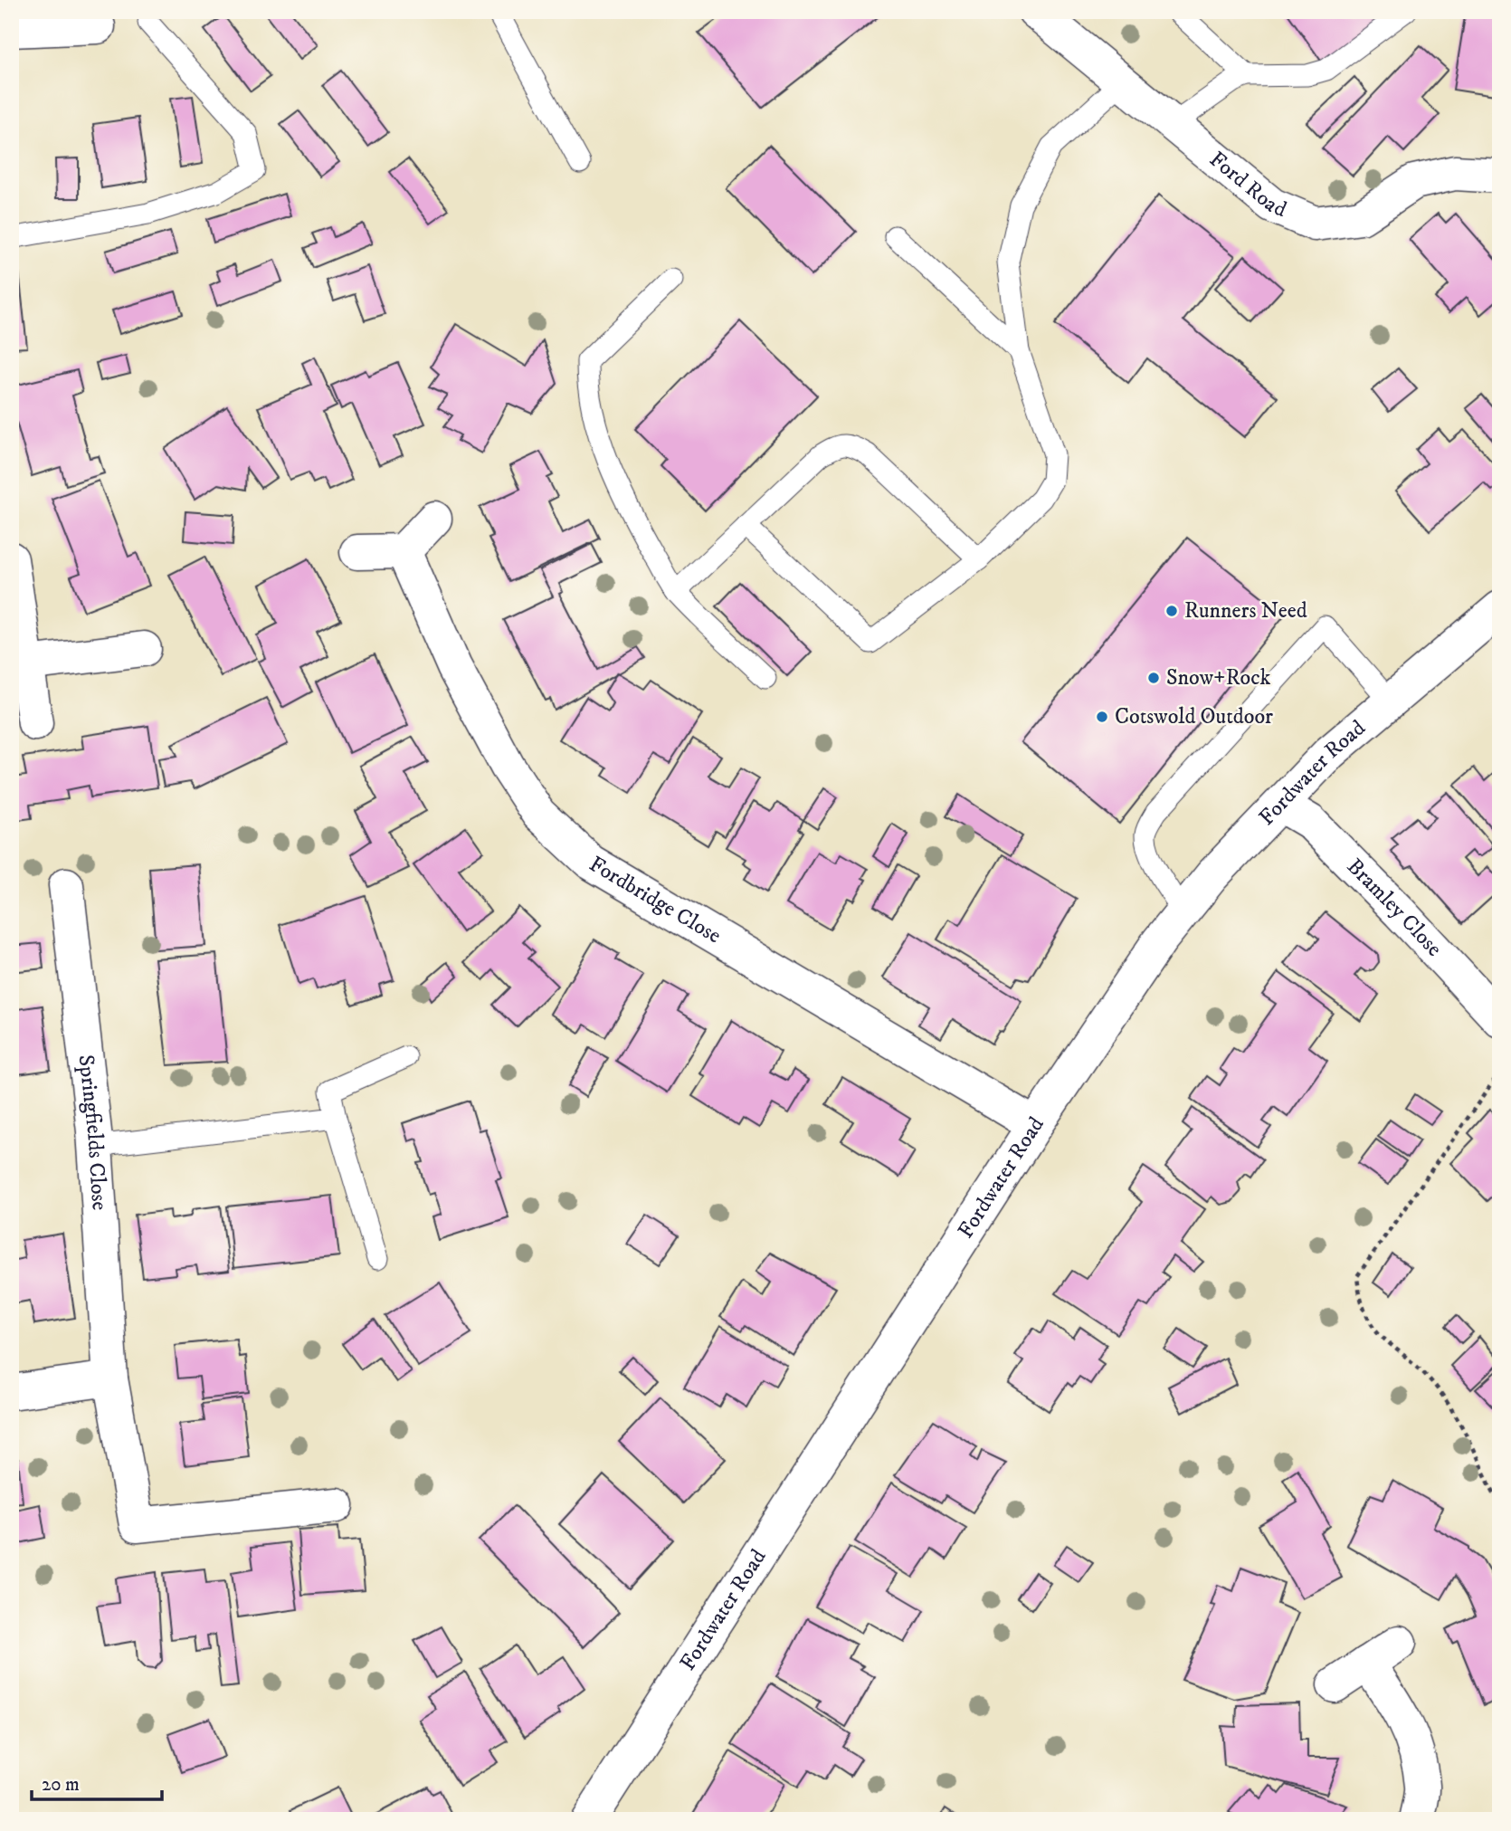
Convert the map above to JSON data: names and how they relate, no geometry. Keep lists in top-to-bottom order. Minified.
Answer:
{"streets":{"street":["Ford Road","Fordwater Road","Fordbridge Close","Bramley Close","Springfields Close"]},"crossings":[["Fordwater Road","Fordbridge Close"],["Fordwater Road","Bramley Close"]],"places":["Runners Need","Snow+Rock","Cotswold Outdoor"],"scale_bar":"20 m"}
